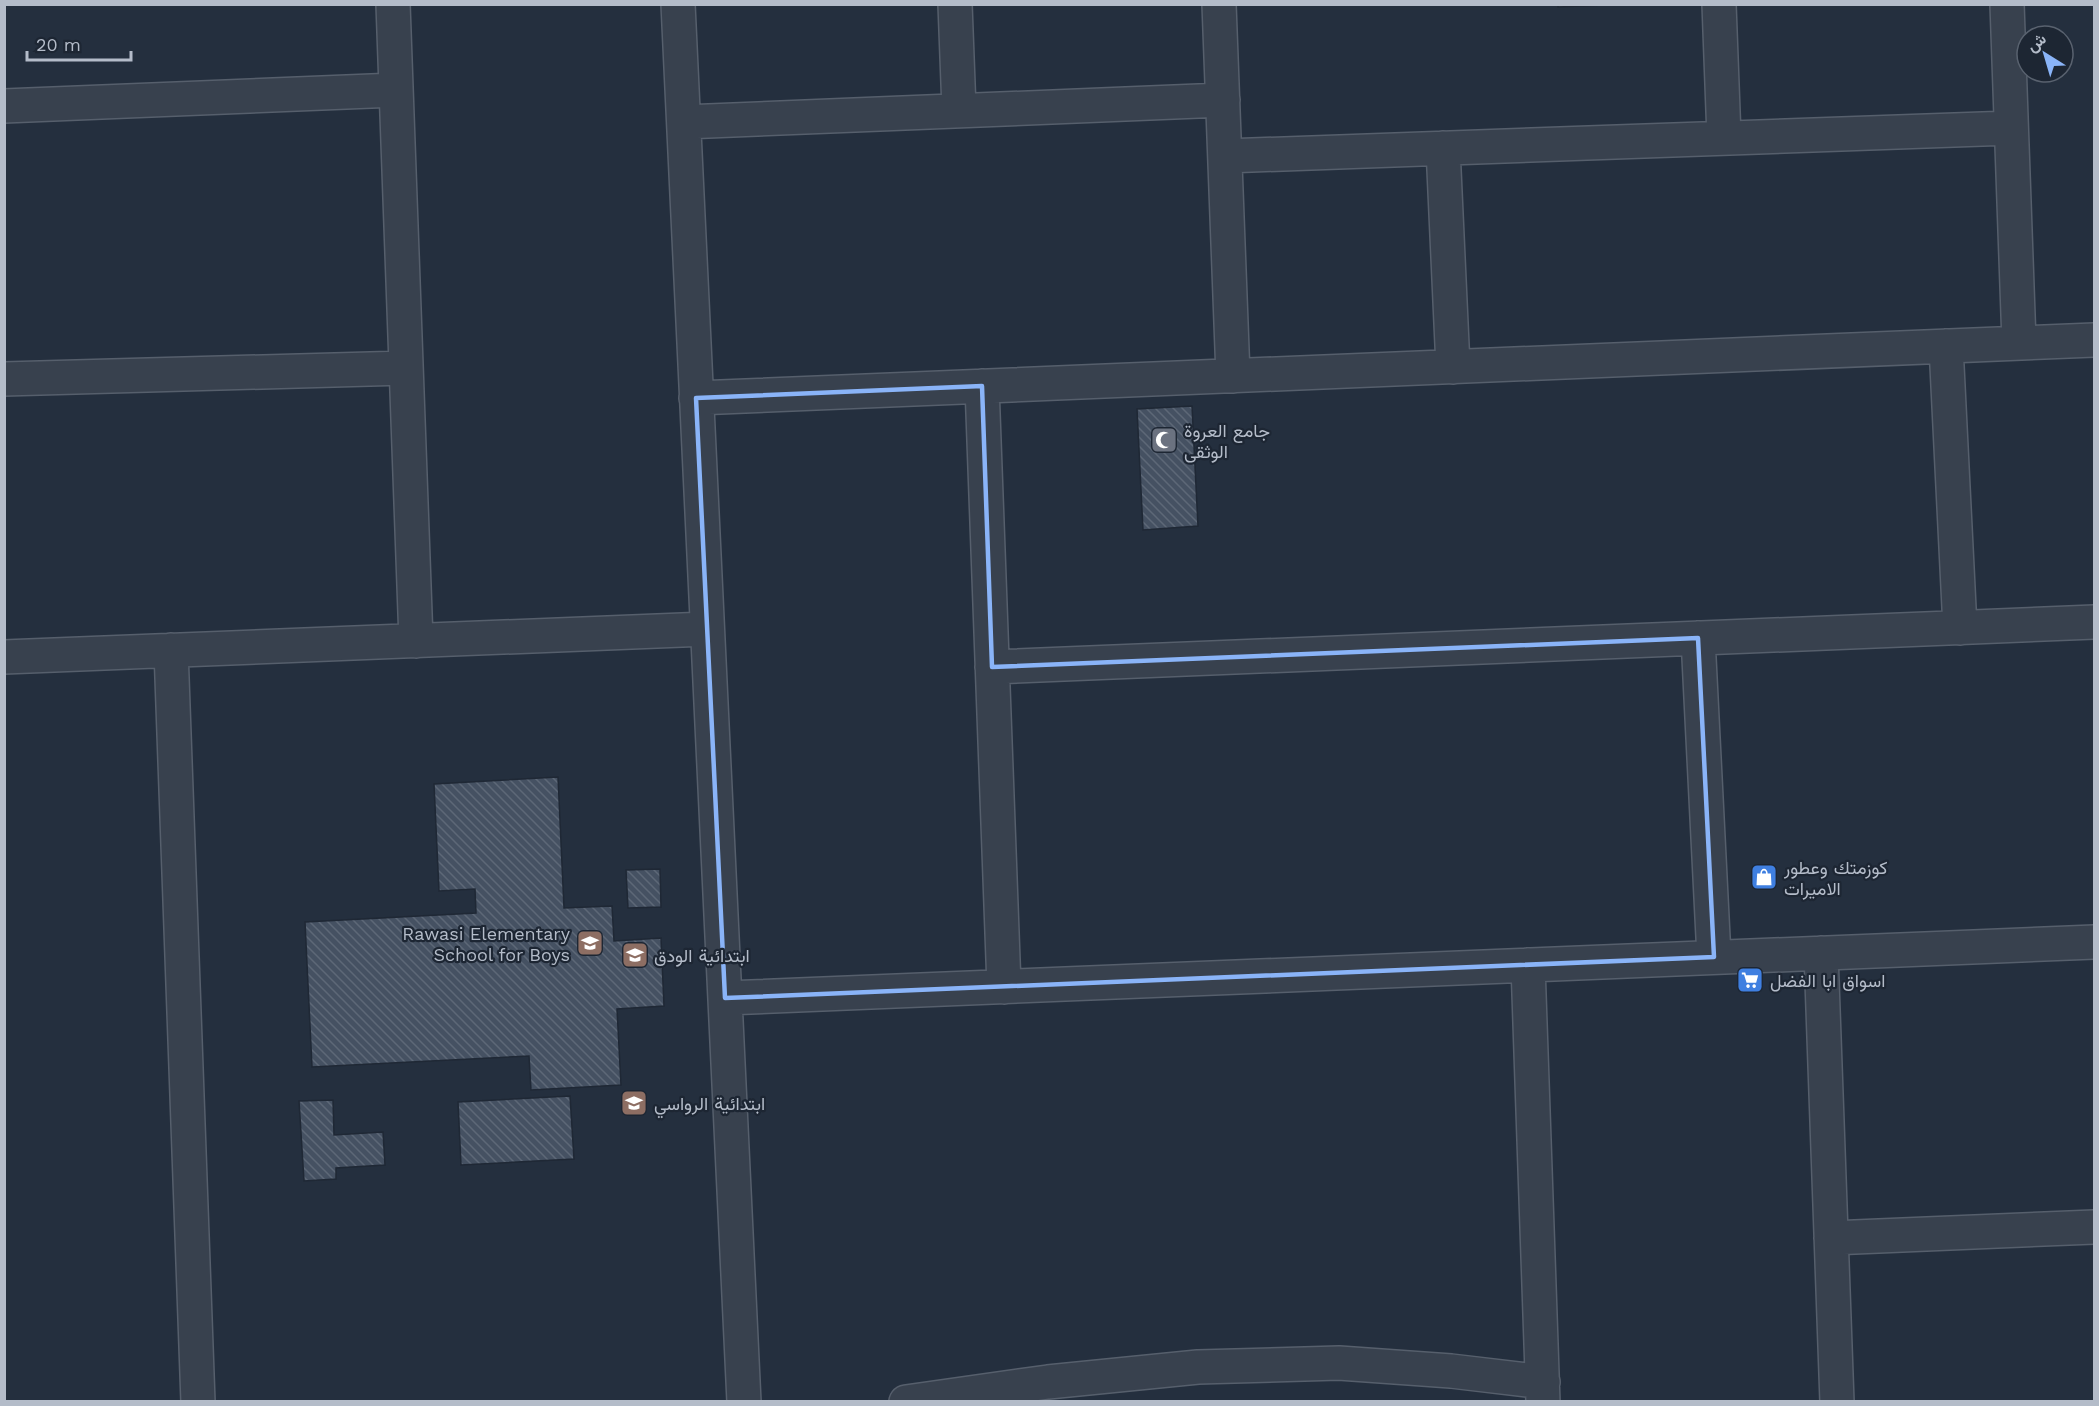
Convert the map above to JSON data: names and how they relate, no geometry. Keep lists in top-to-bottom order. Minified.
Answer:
{"places":{"mosque":["جامع العروة الوثقى"],"shop":["كوزمتك وعطور الاميرات"],"school or university":["Rawasi Elementary School for Boys","ابتدائية الودق","ابتدائية الرواسي"],"supermarket":["اسواق ابا الفضل"]},"scale_bar":"20 m","north":"top left"}
